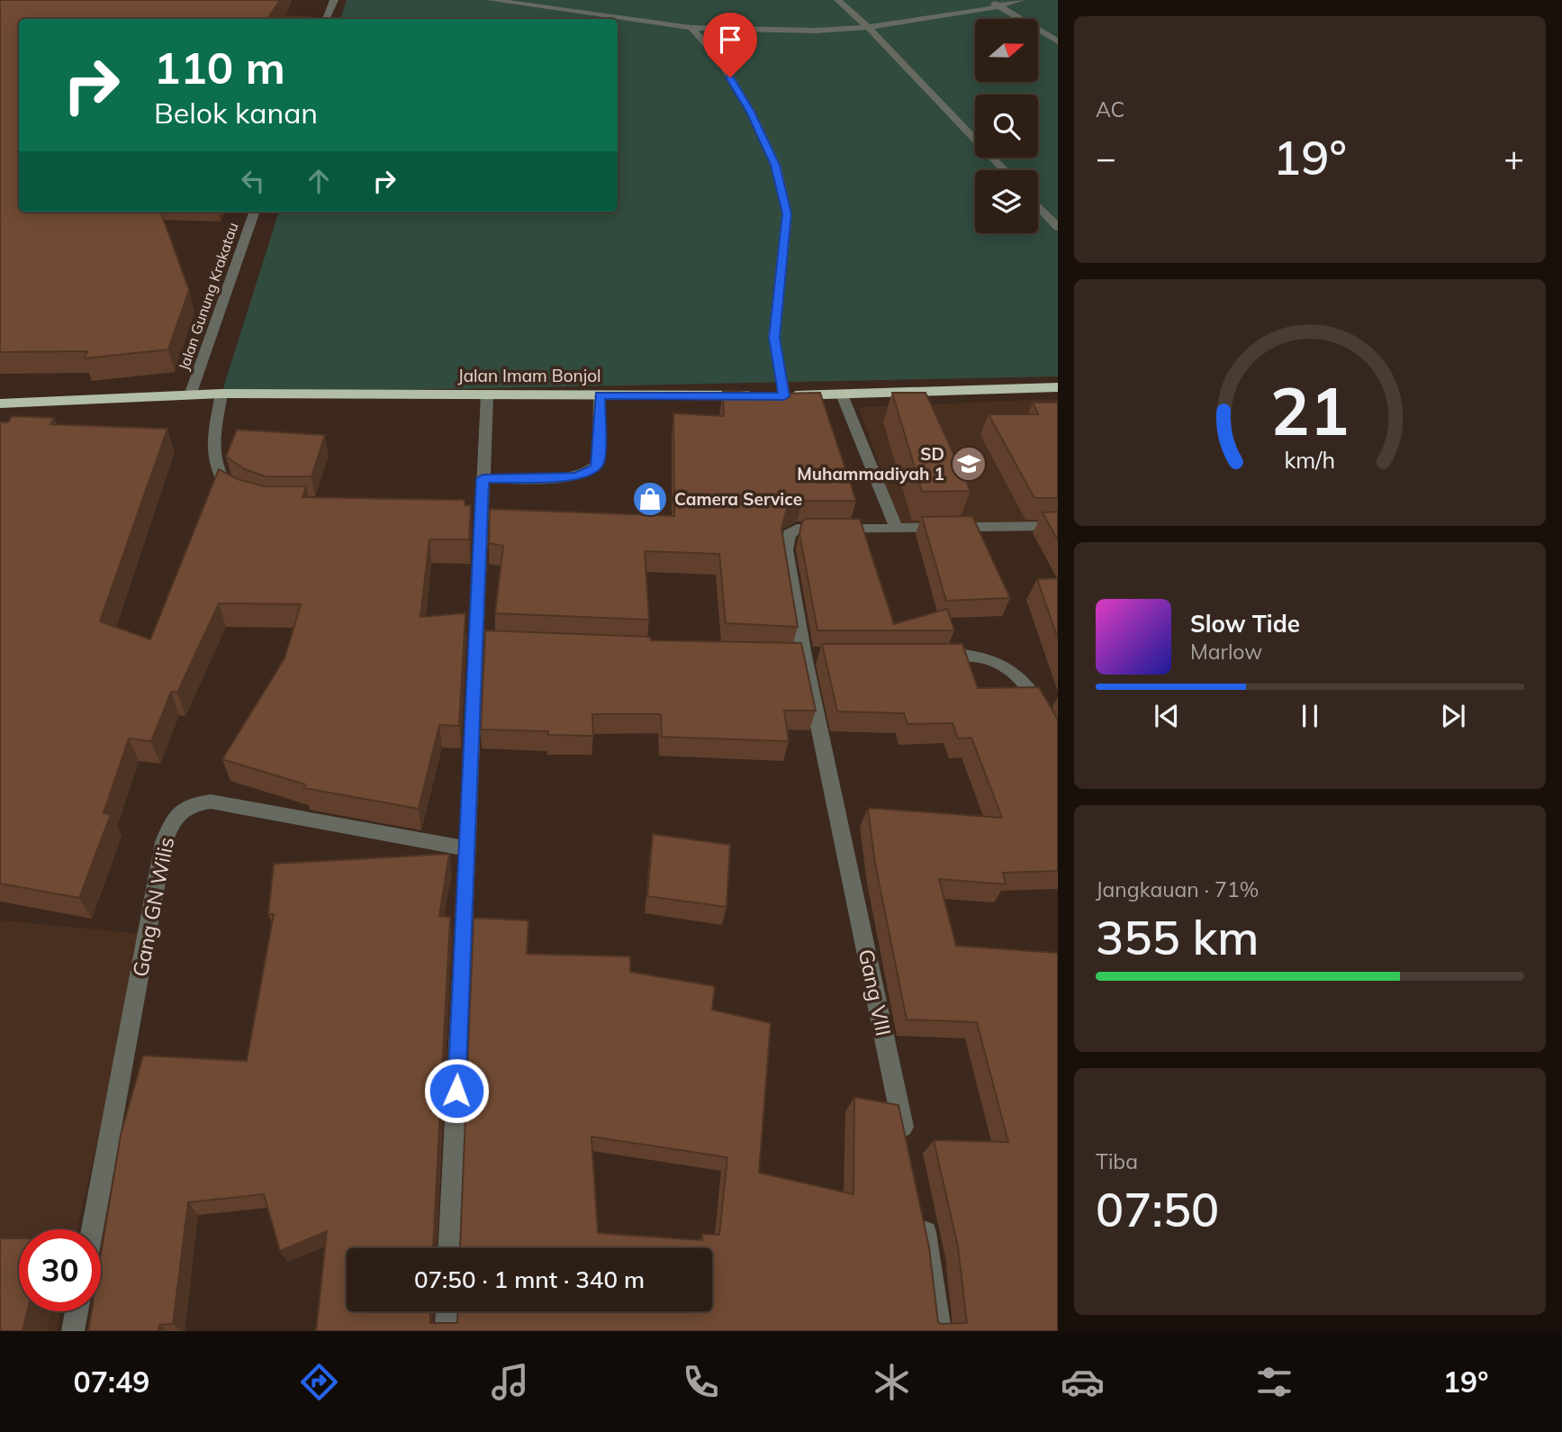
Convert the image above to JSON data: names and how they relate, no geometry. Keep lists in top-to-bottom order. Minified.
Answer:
{"streets":{"highway":["Jalan Imam Bonjol"],"street":["Jalan Gunung Krakatau","Gang GN Wilis","Gang VIII"]},"crossings":[["Jalan Gunung Krakatau","Jalan Imam Bonjol"]],"places":{"school or university":["SD Muhammadiyah 1"],"shop":["Camera Service"]},"north":"right","page":{"tile":["AC",["Jangkauan · 71%","355 km"],["Tiba","07:50"]],"turn":["110 m","Belok kanan"],"heat":["−","19°","+"],"song":["Slow Tide","Marlow"],"limit":"30","trip":"07:50 · 1 mnt · 340 m","tabs":["07:49","19°"],"gauge":["21","km/h"]}}
